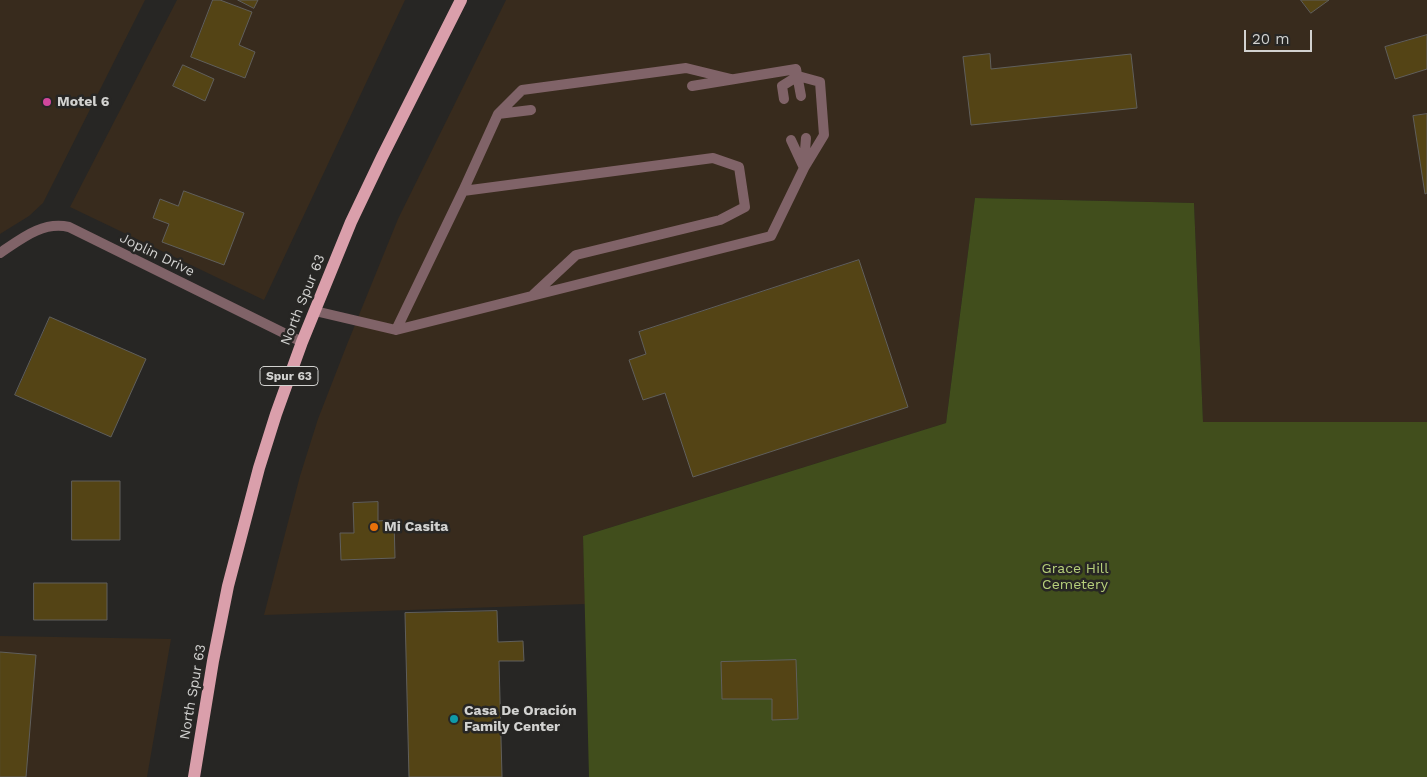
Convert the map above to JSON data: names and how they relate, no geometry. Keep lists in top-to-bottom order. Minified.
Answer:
{"streets":{"main road":["North Spur 63","Spur 63"],"street":["Joplin Drive"]},"crossings":[["Joplin Drive","North Spur 63"]],"parks":["Grace Hill Cemetery"],"places":["Motel 6","Mi Casita","Casa De Oración Family Center"],"scale_bar":"20 m"}
